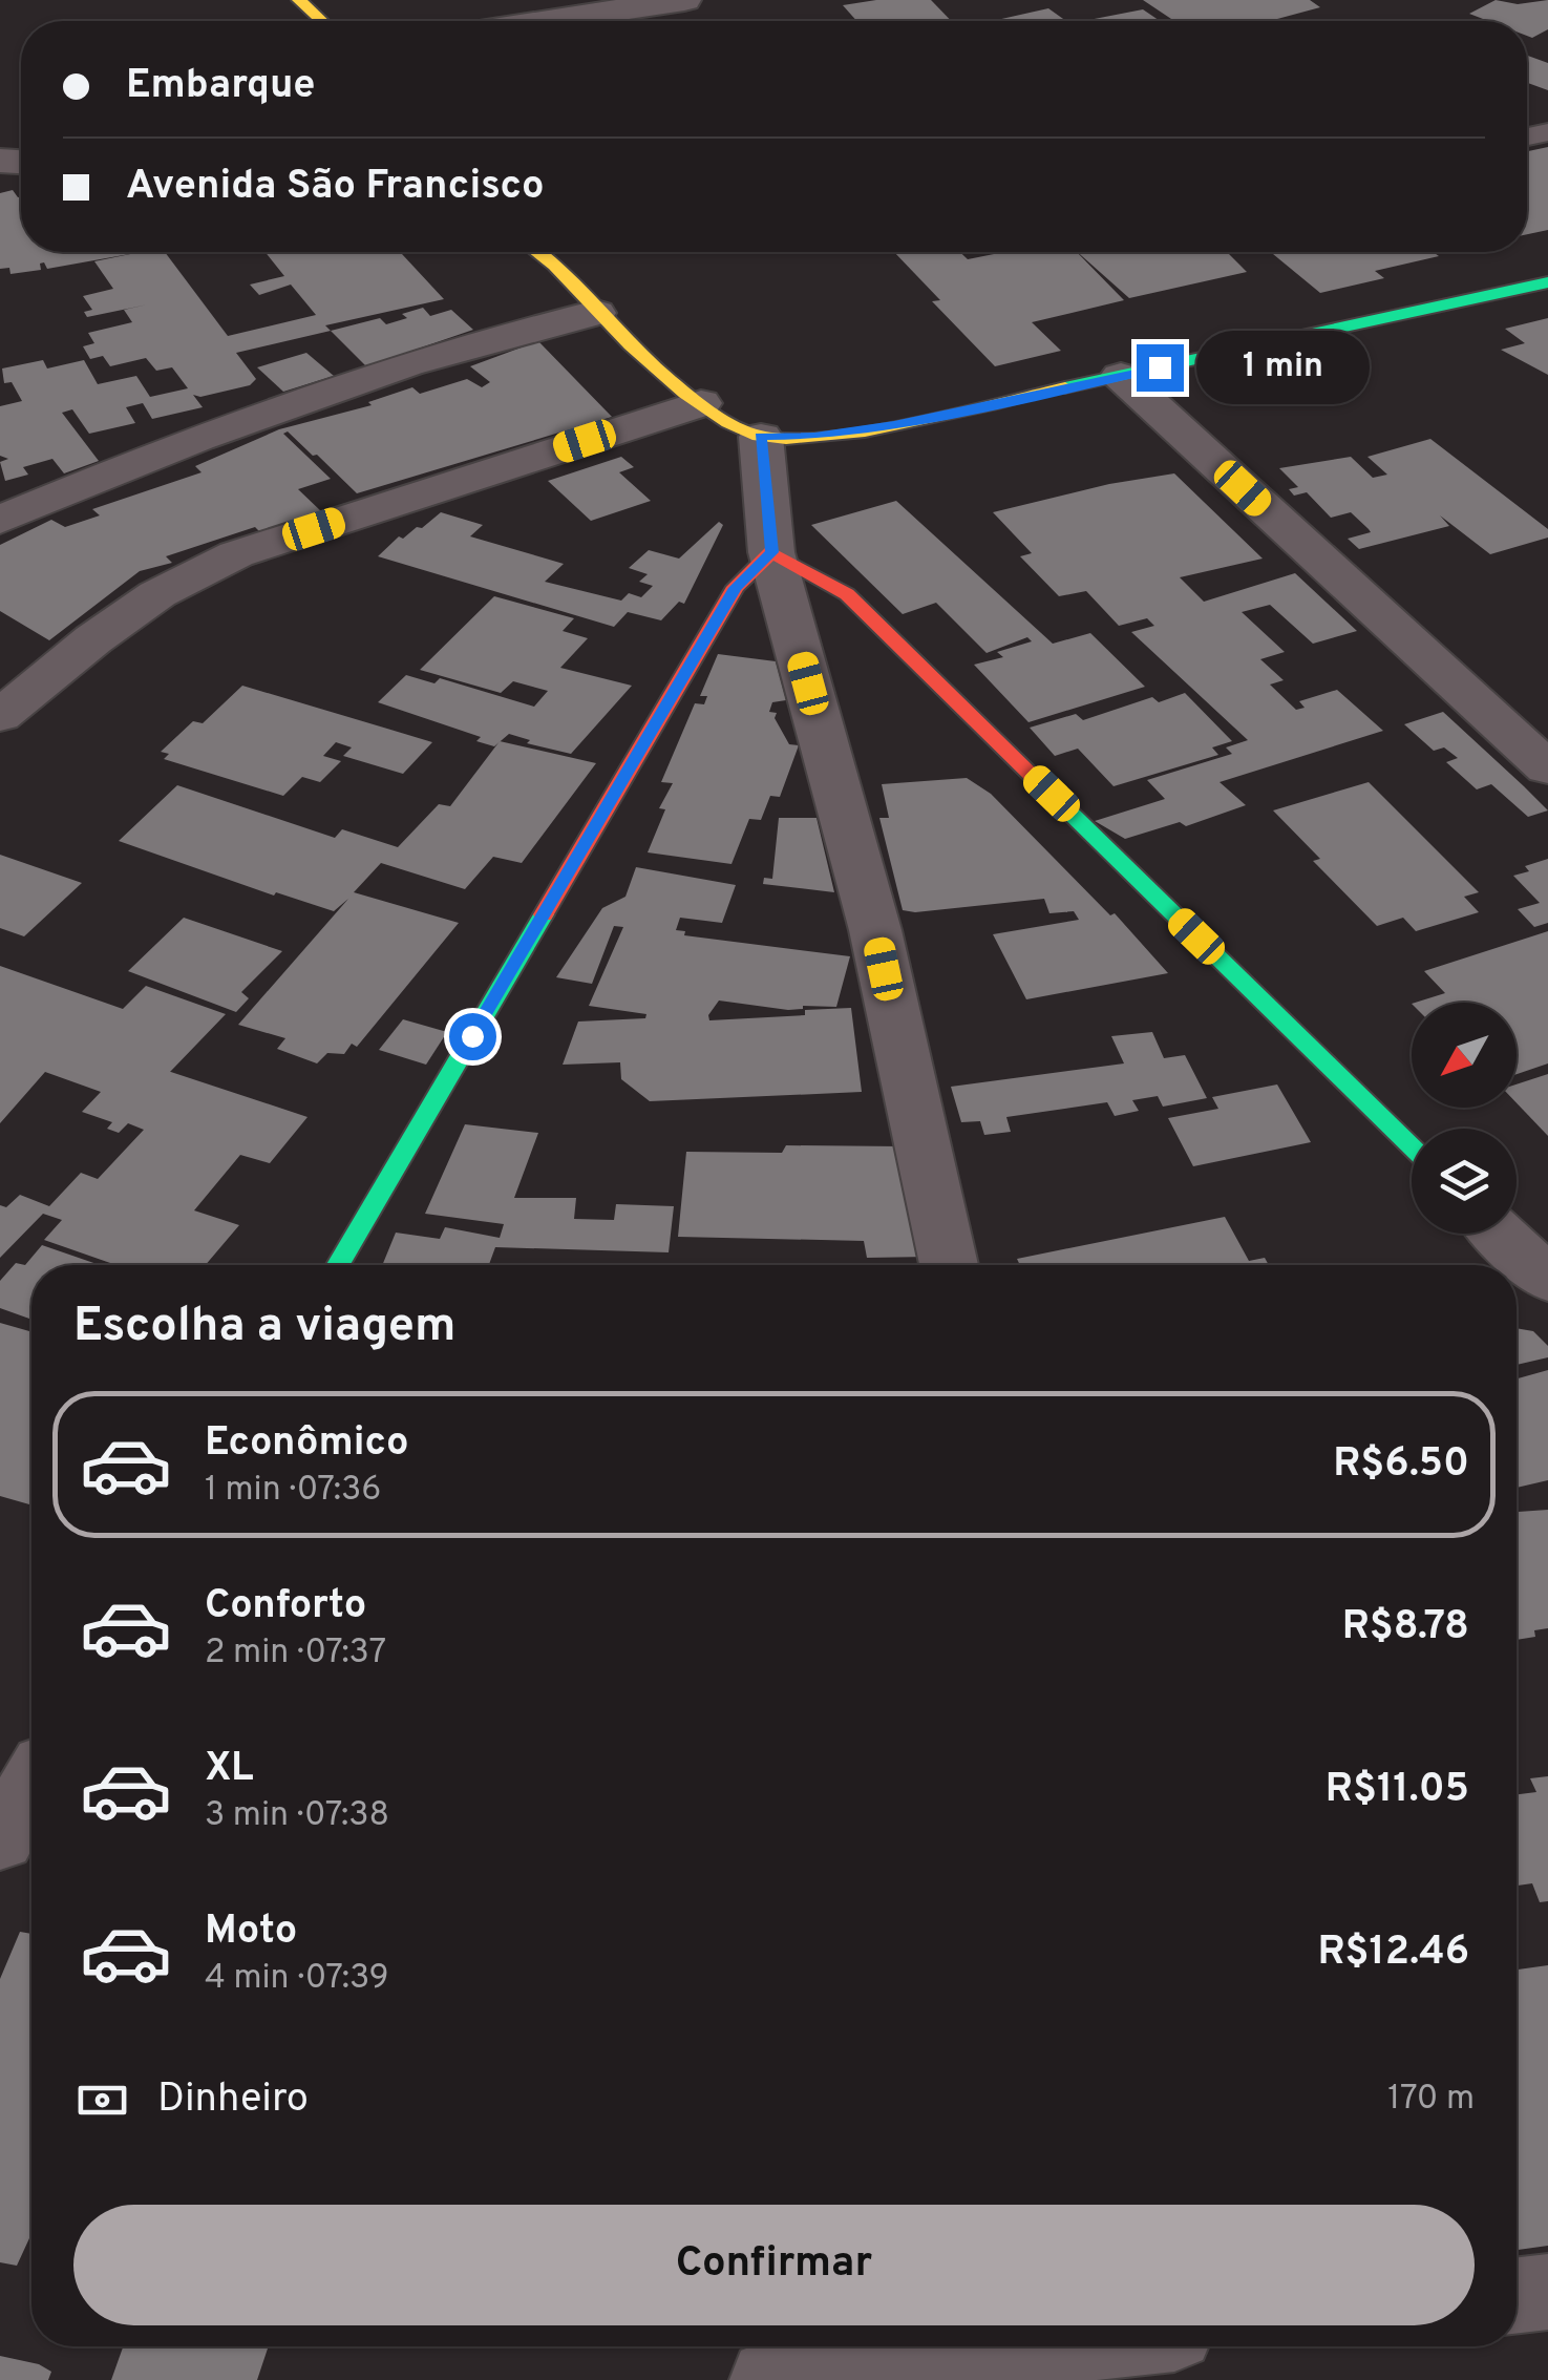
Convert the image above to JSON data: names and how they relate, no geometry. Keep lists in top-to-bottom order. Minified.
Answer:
{"north":"bottom left","page":{"banner":["Embarque","Avenida São Francisco"],"bubble":"1 min","heading":"Escolha a viagem","list":[{"name":"Econômico","note":"1 min · 07:36","value":"R$6.50"},{"name":"Conforto","note":"2 min · 07:37","value":"R$8.78"},{"name":"XL","note":"3 min · 07:38","value":"R$11.05"},{"name":"Moto","note":"4 min · 07:39","value":"R$12.46"}],"pay":["Dinheiro","170 m"],"buttons":"Confirmar"}}
